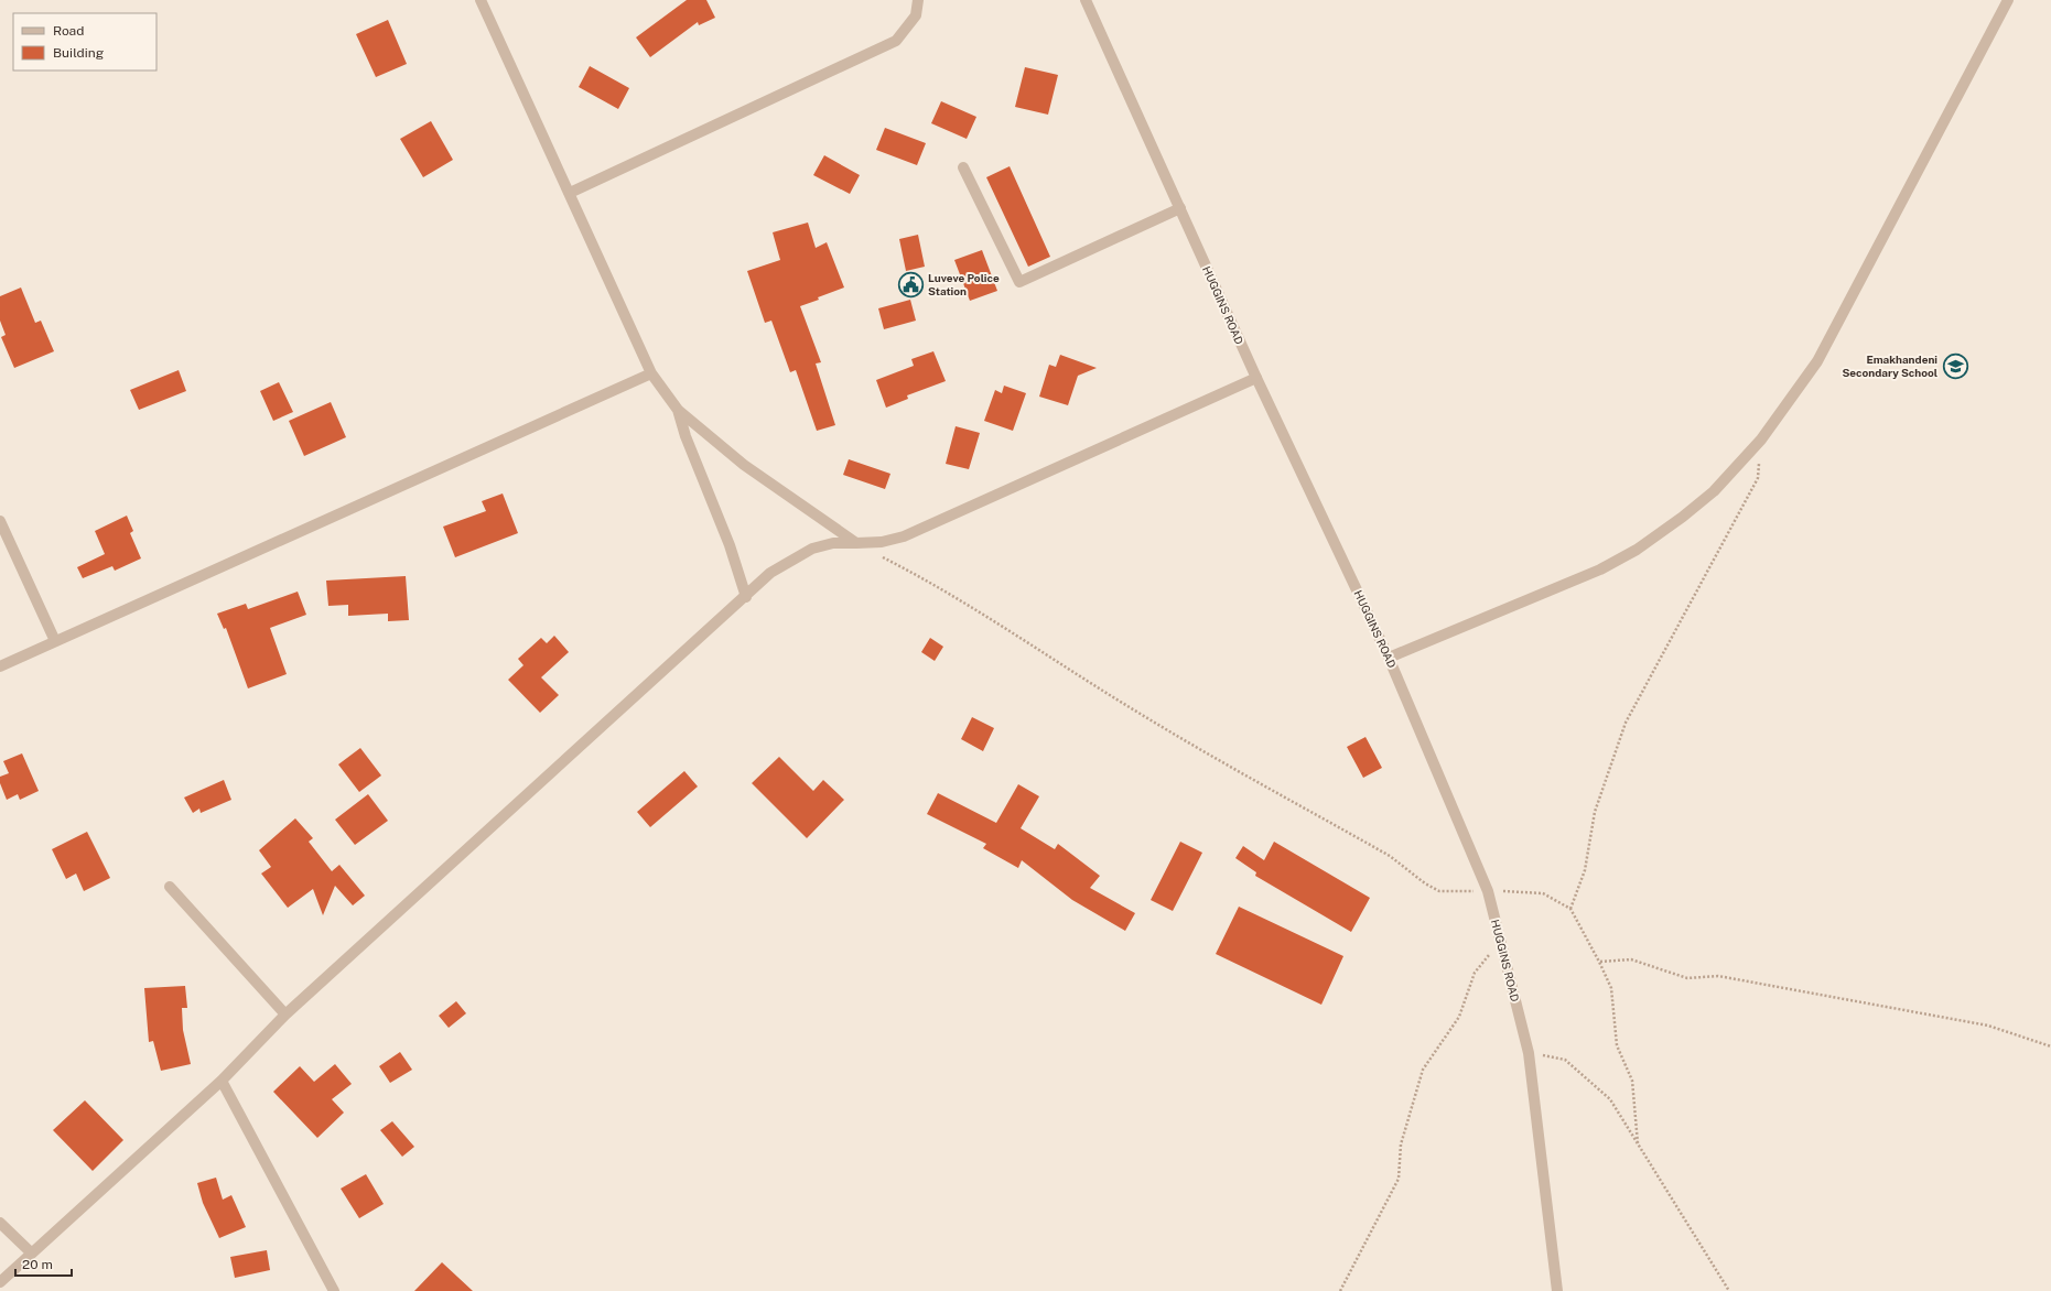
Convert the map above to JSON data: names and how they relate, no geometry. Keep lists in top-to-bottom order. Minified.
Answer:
{"streets":{"street":["HUGGINS ROAD"]},"places":{"public building":["Luveve Police Station"],"school or university":["Emakhandeni Secondary School"]},"legend":["Road","Building"],"scale_bar":"20 m"}
